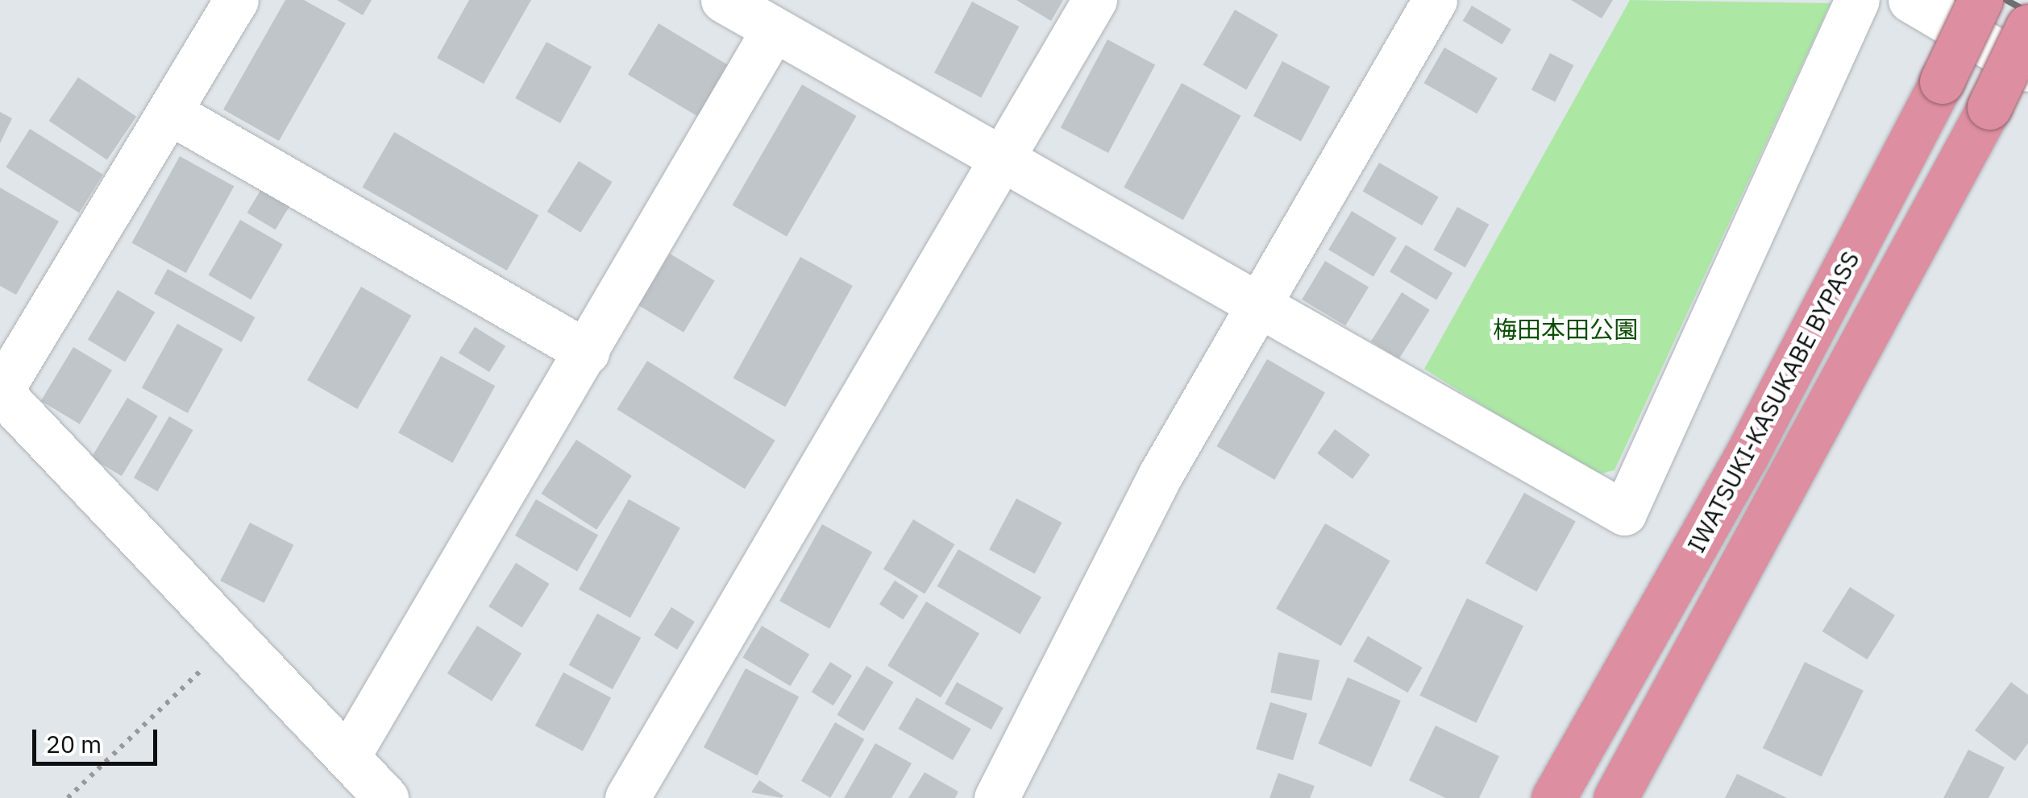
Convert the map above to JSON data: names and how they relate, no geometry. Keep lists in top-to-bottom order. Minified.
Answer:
{"streets":{"highway":["IWATSUKI-KASUKABE BYPASS"]},"parks":["梅田本田公園"],"scale_bar":"20 m"}
